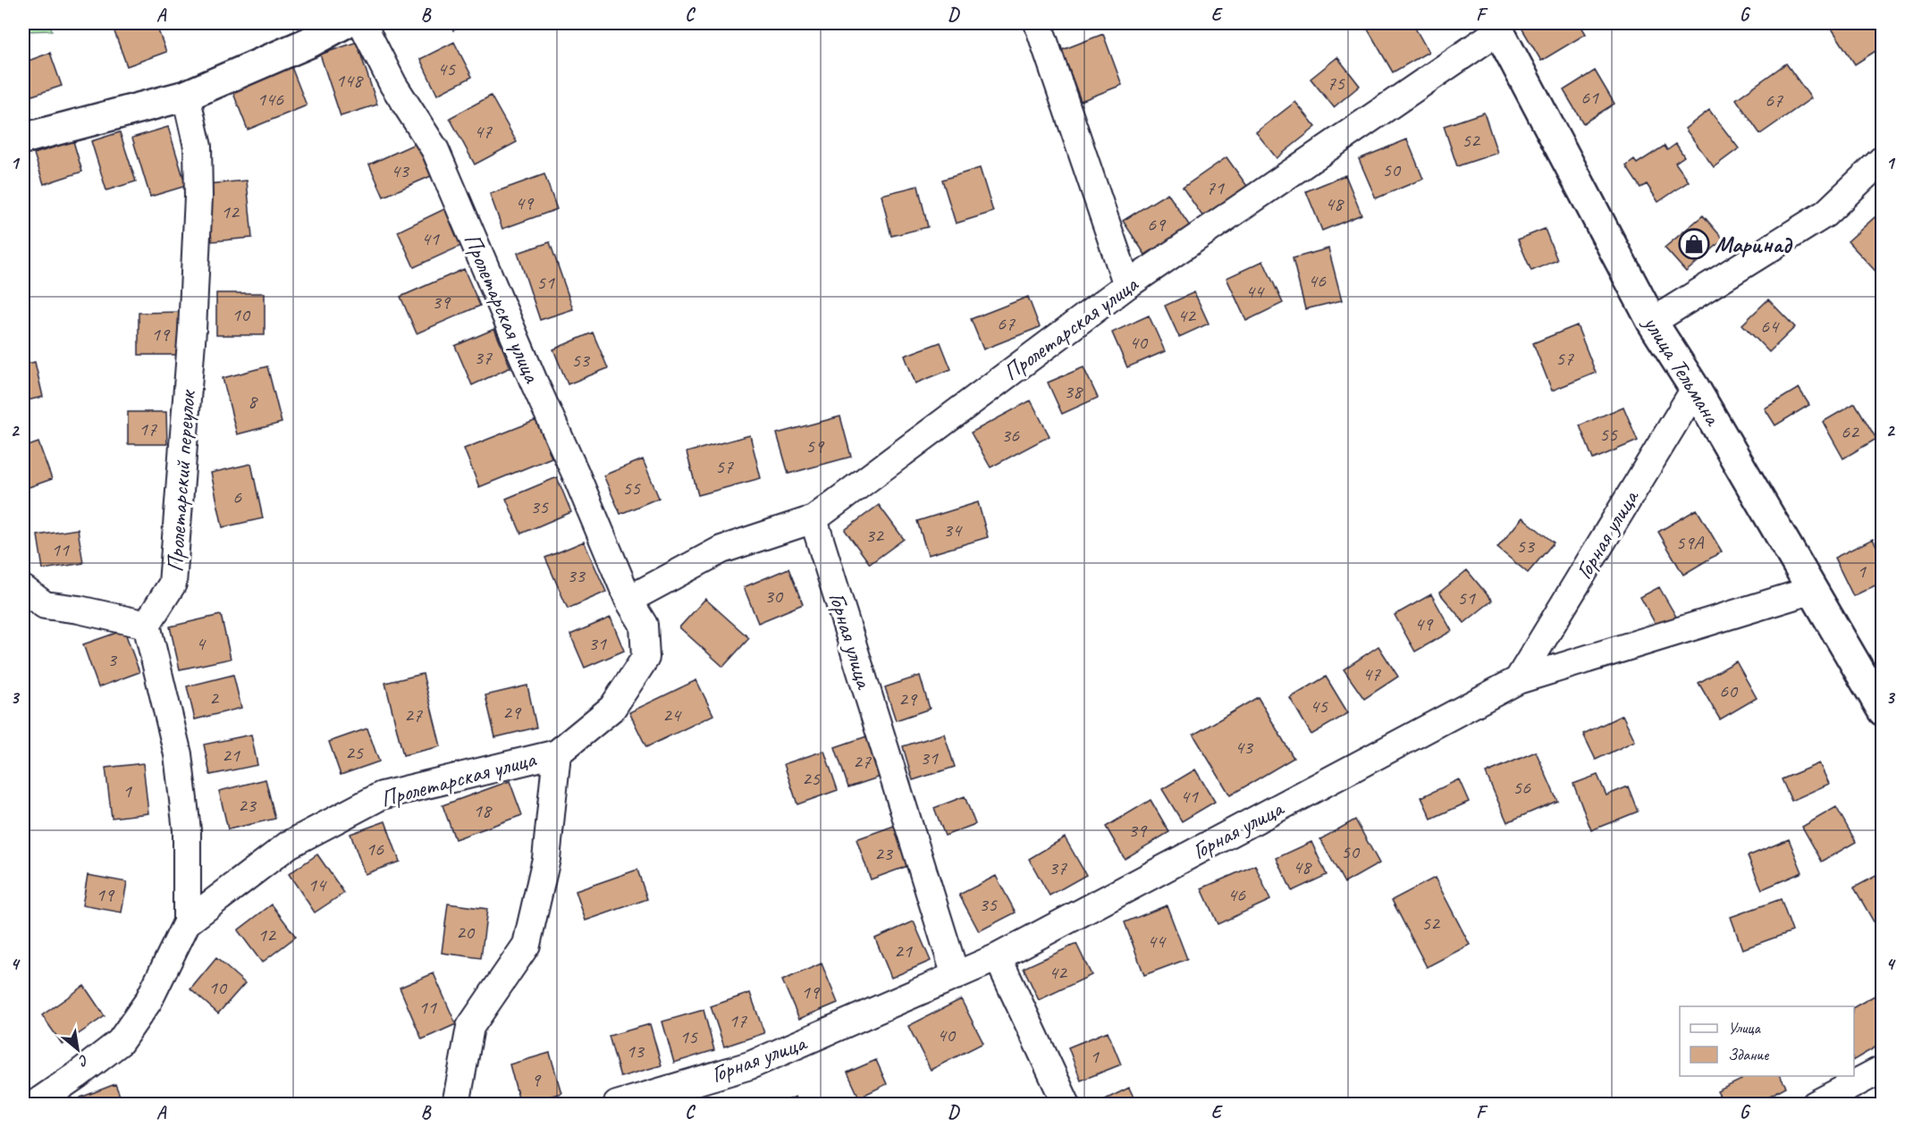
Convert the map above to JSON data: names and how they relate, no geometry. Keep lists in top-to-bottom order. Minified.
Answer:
{"streets":{"street":["Пролетарская улица","улица Тельмана","Пролетарский переулок","Горная улица"]},"crossings":[["Пролетарская улица","улица Тельмана"],["Пролетарская улица","Горная улица"],["улица Тельмана","Горная улица"]],"places":{"shop":["Маринад"]},"house_numbers":["45","148","75","61","146","67","47","52","50","43","71","49","48","12","69","41","46","51","44","39","10","42","67","64","19","40","37","57","53","38","8","17","62","55","36","59","57","55","6","35","34","32","59А","53","11","1","33","30","51","49","4","31","3","47","60","2","29","45","29","27","24","43","25","21","31","27","25","56","1","41","23","18","39","16","50","23","48","37","14","19","46","35","52","20","12","44","21","42","10","19","11","17","40","15","13","1","9"],"legend":["Улица","Здание"],"north":"bottom right","grid":{"columns":["A","B","C","D","E","F","G"],"rows":["1","2","3","4"]}}
